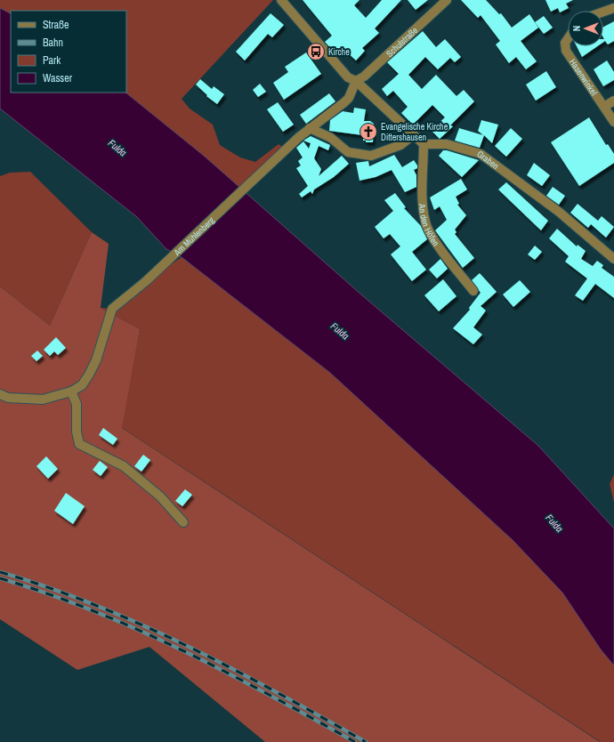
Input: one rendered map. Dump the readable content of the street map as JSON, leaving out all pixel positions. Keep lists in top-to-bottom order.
{
  "streets": {
    "street": [
      "Schulstraße",
      "Hasenwinkel",
      "Graben",
      "An den Höfen",
      "Am Mühlenberg"
    ]
  },
  "crossings": [
    ["Schulstraße", "Am Mühlenberg"],
    ["Graben", "An den Höfen"]
  ],
  "water": ["Fulda"],
  "places": {
    "bus stop": ["Kirche"],
    "church": ["Evangelische Kirche Dittershausen"]
  },
  "legend": [
    "Straße",
    "Bahn",
    "Park",
    "Wasser"
  ],
  "north": "left"
}
